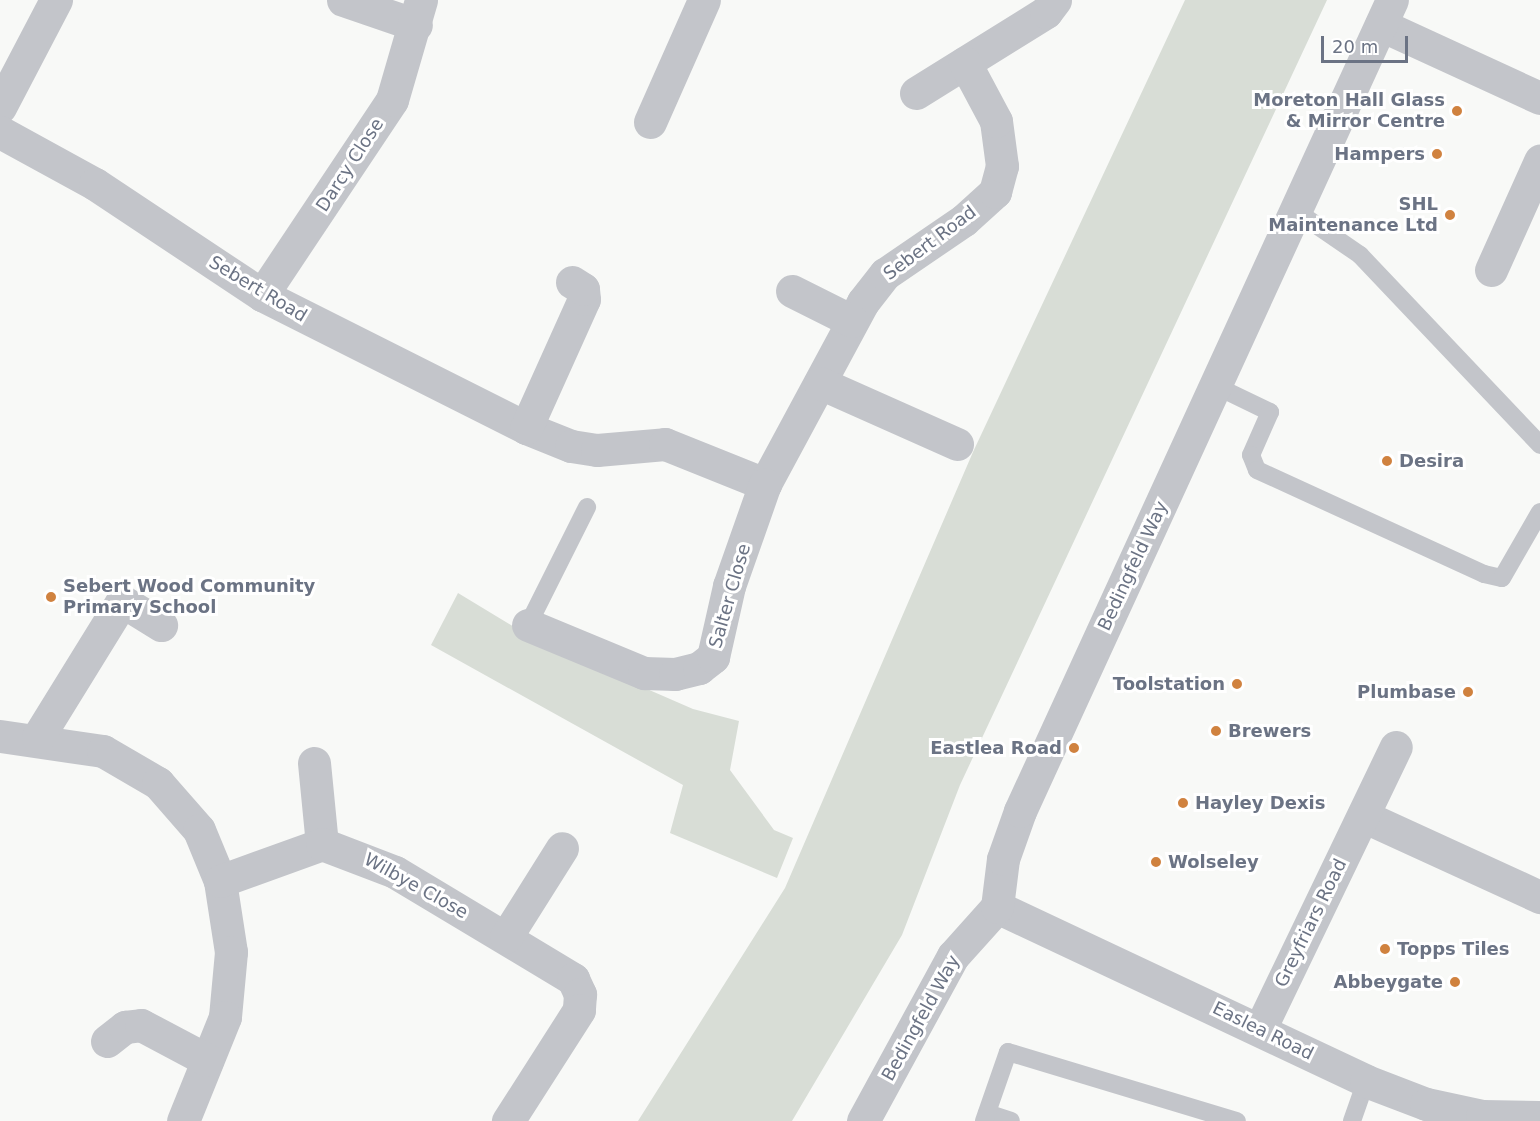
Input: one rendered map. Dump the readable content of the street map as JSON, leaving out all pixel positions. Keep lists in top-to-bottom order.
{
  "streets": {
    "street": [
      "Darcy Close",
      "Sebert Road",
      "Bedingfeld Way",
      "Salter Close",
      "Wilbye Close",
      "Greyfriars Road",
      "Easlea Road"
    ]
  },
  "crossings": [
    ["Darcy Close", "Sebert Road"],
    ["Sebert Road", "Salter Close"],
    ["Bedingfeld Way", "Easlea Road"],
    ["Greyfriars Road", "Easlea Road"]
  ],
  "places": [
    "Moreton Hall Glass & Mirror Centre",
    "Hampers",
    "SHL Maintenance Ltd",
    "Desira",
    "Sebert Wood Community Primary School",
    "Toolstation",
    "Plumbase",
    "Brewers",
    "Eastlea Road",
    "Hayley Dexis",
    "Wolseley",
    "Topps Tiles",
    "Abbeygate"
  ],
  "scale_bar": "20 m"
}
